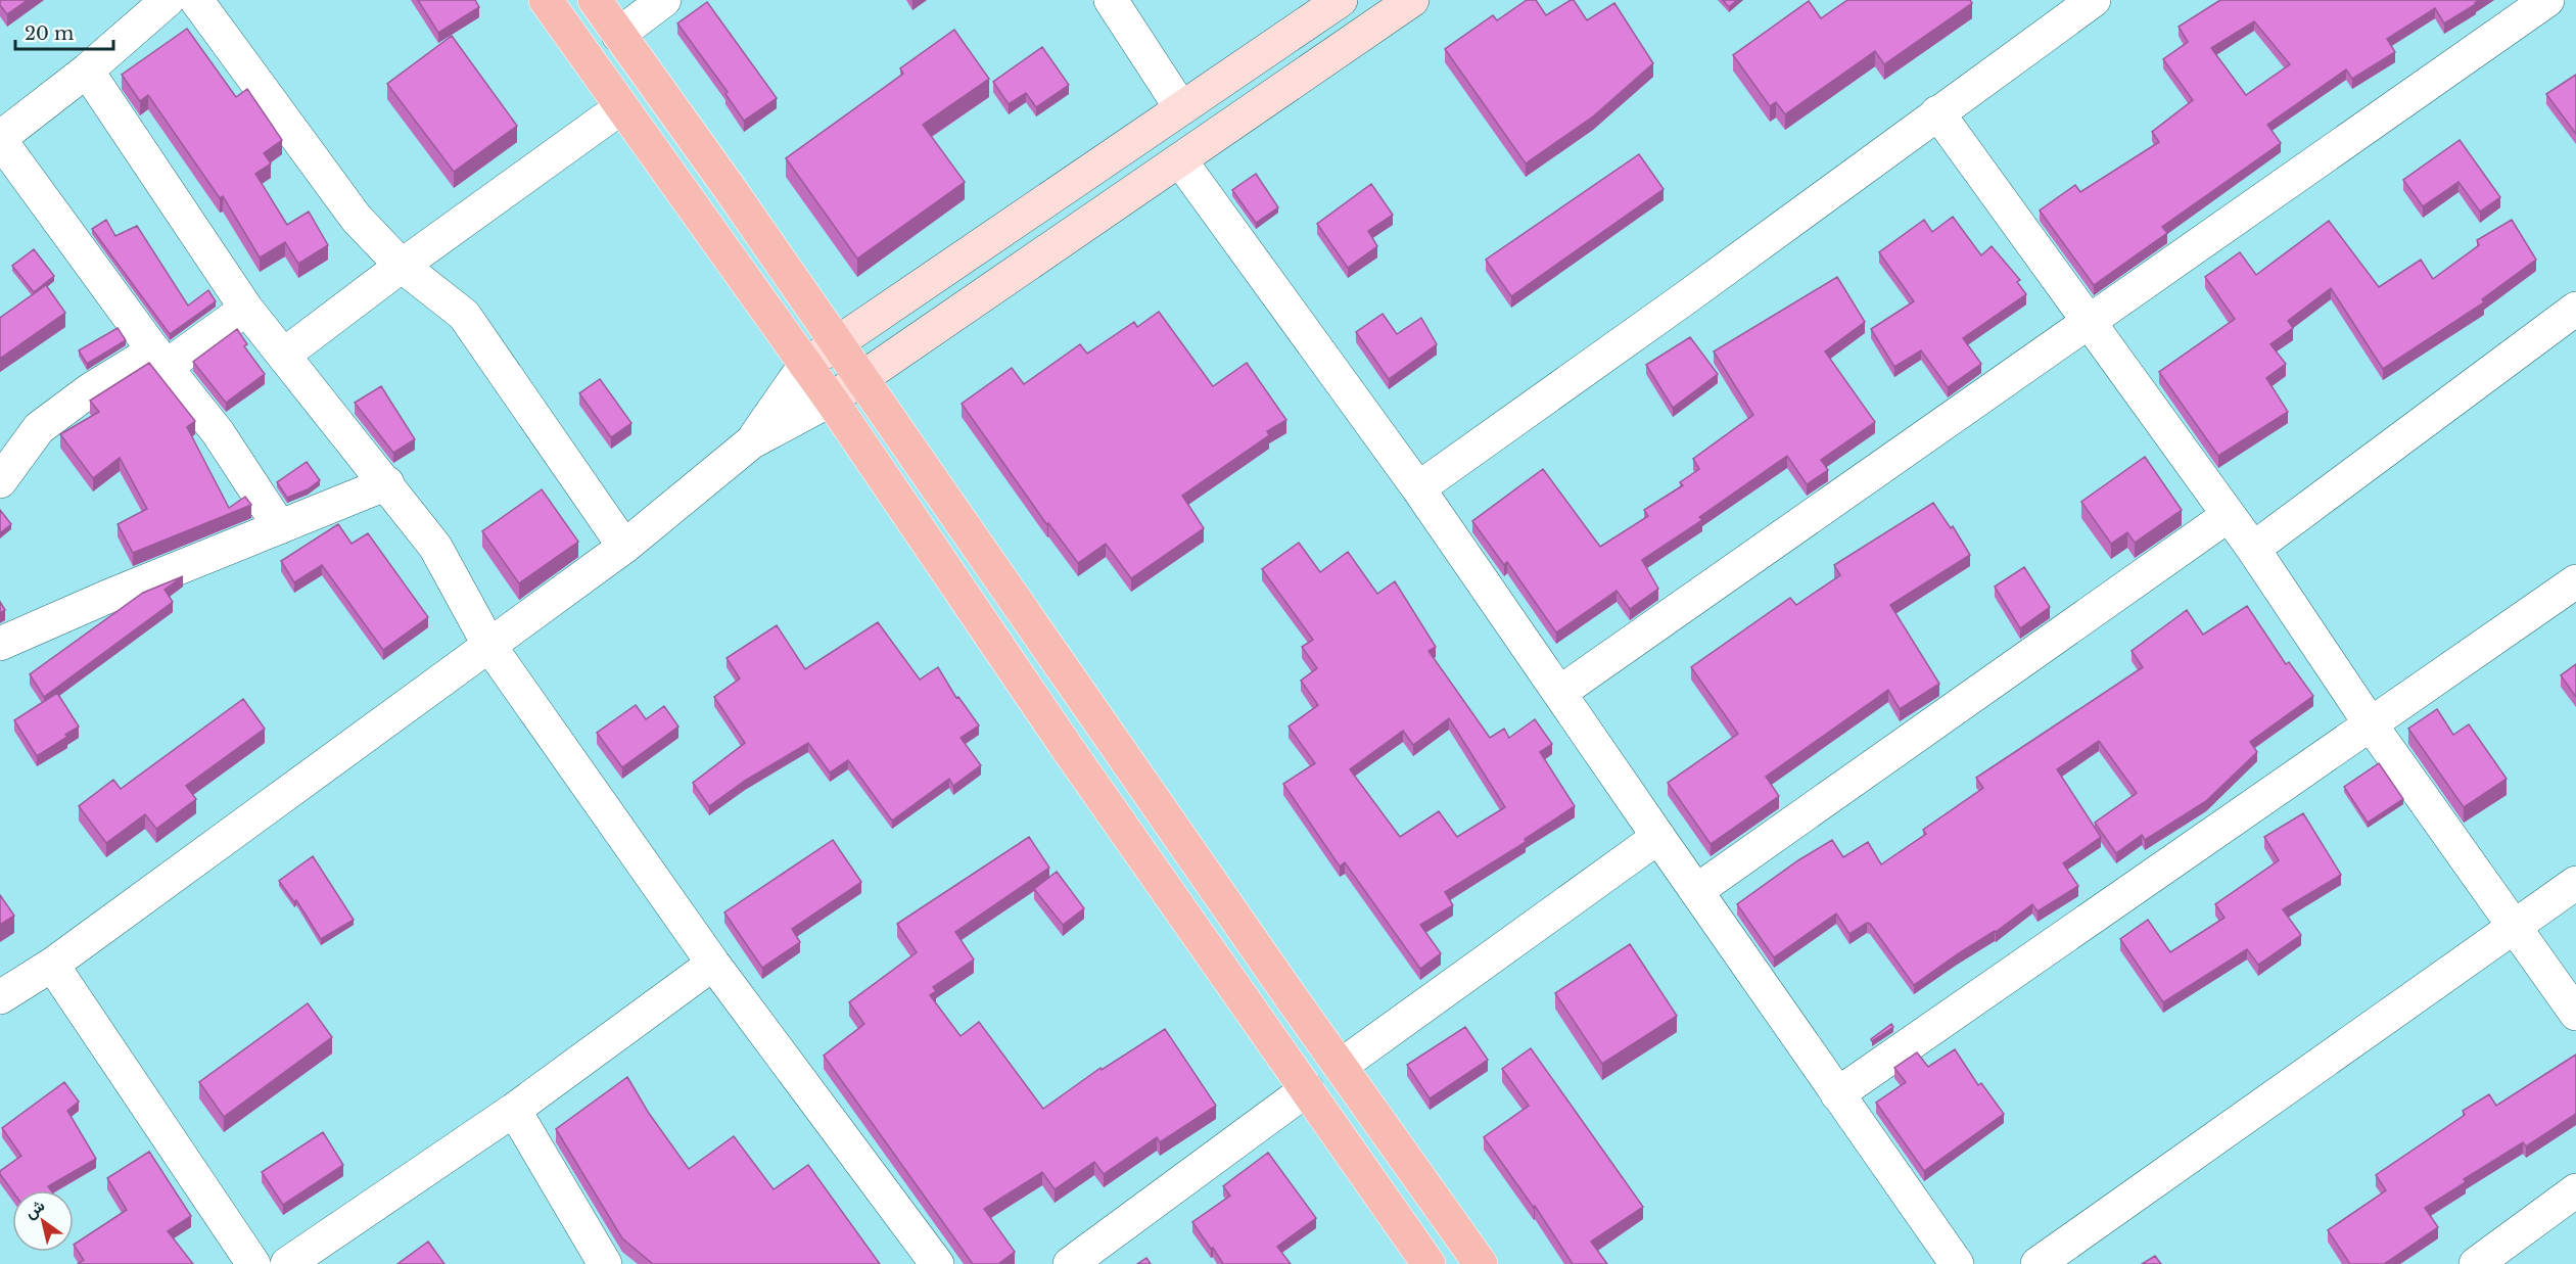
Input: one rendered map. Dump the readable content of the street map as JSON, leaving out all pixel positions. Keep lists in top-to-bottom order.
{
  "scale_bar": "20 m",
  "north": "top left"
}
